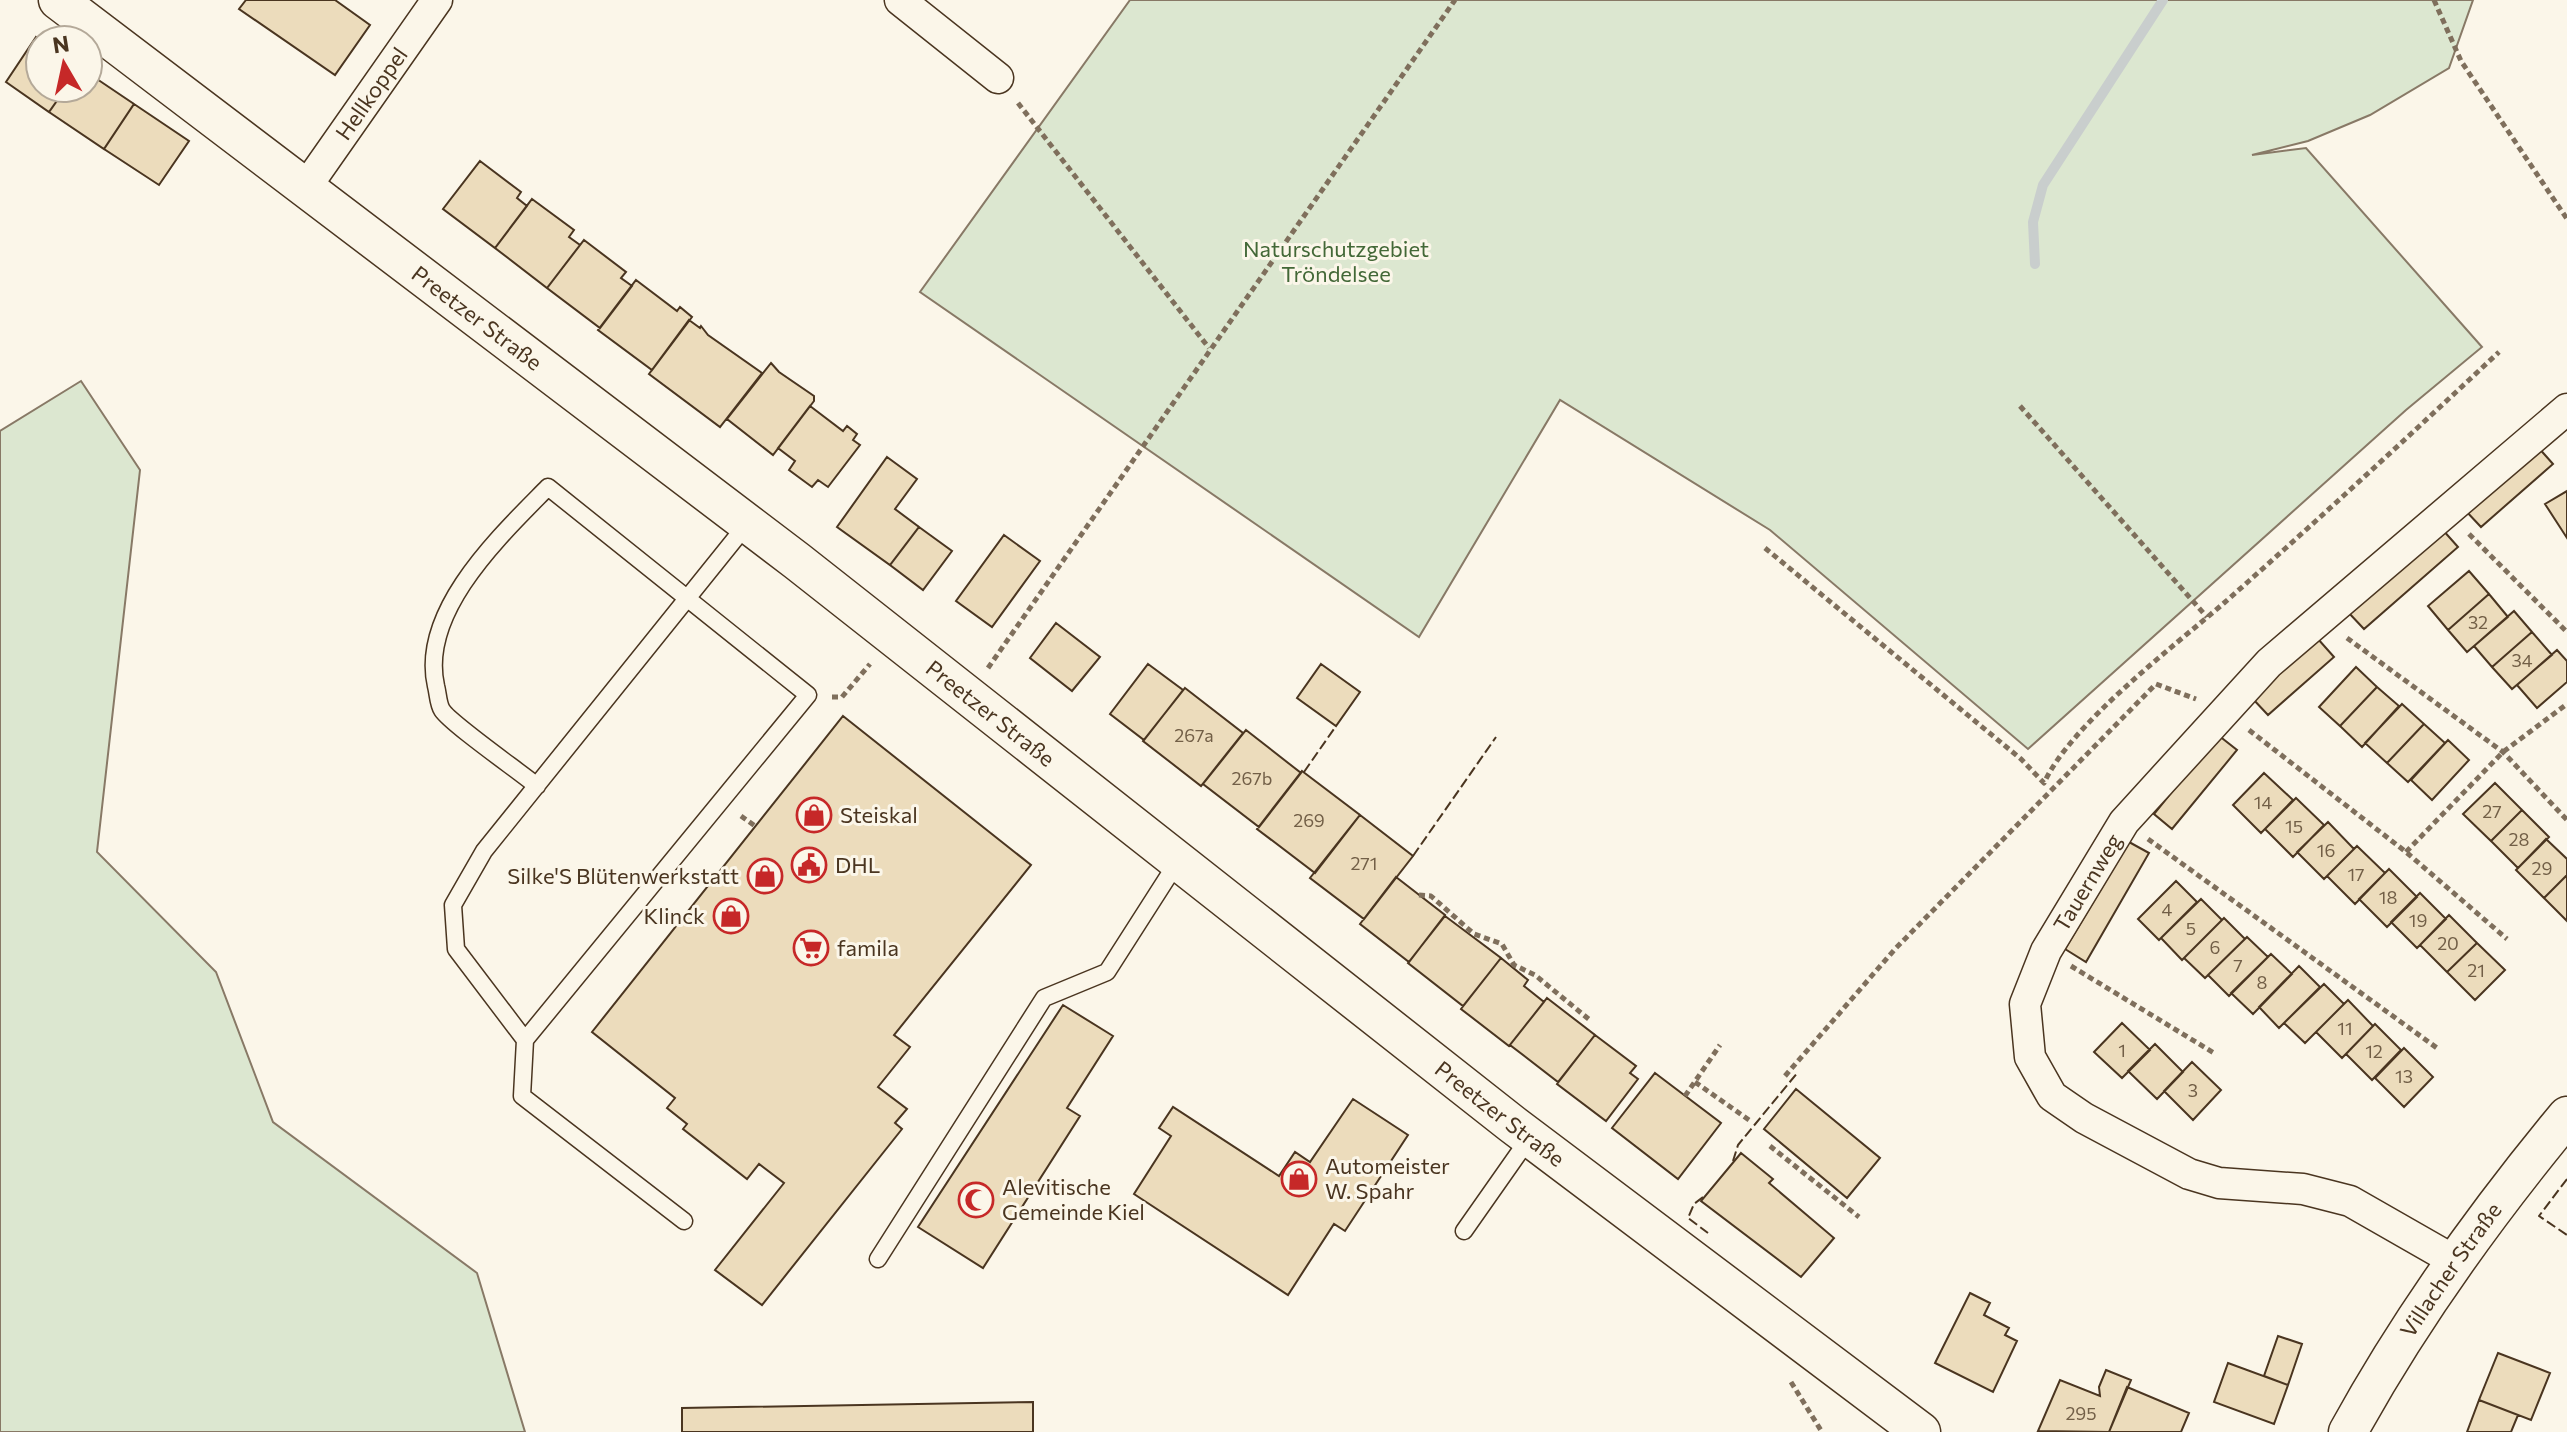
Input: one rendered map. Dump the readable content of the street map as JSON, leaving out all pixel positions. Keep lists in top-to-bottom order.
{
  "streets": {
    "street": [
      "Hellkoppel",
      "Preetzer Straße",
      "Tauernweg",
      "Villacher Straße"
    ]
  },
  "crossings": [
    ["Hellkoppel", "Preetzer Straße"],
    ["Tauernweg", "Villacher Straße"]
  ],
  "parks": ["Naturschutzgebiet Tröndelsee"],
  "places": {
    "shop": [
      "Steiskal",
      "Silke'S Blütenwerkstatt",
      "Klinck",
      "Automeister W. Spahr"
    ],
    "public building": ["DHL"],
    "supermarket": ["famila"],
    "mosque": ["Alevitische Gemeinde Kiel"]
  },
  "house_numbers": [
    "32",
    "34",
    "267a",
    "267b",
    "14",
    "27",
    "269",
    "15",
    "28",
    "16",
    "271",
    "29",
    "17",
    "18",
    "4",
    "19",
    "5",
    "20",
    "6",
    "7",
    "21",
    "8",
    "11",
    "1",
    "12",
    "13",
    "3",
    "295"
  ],
  "north": "top"
}
